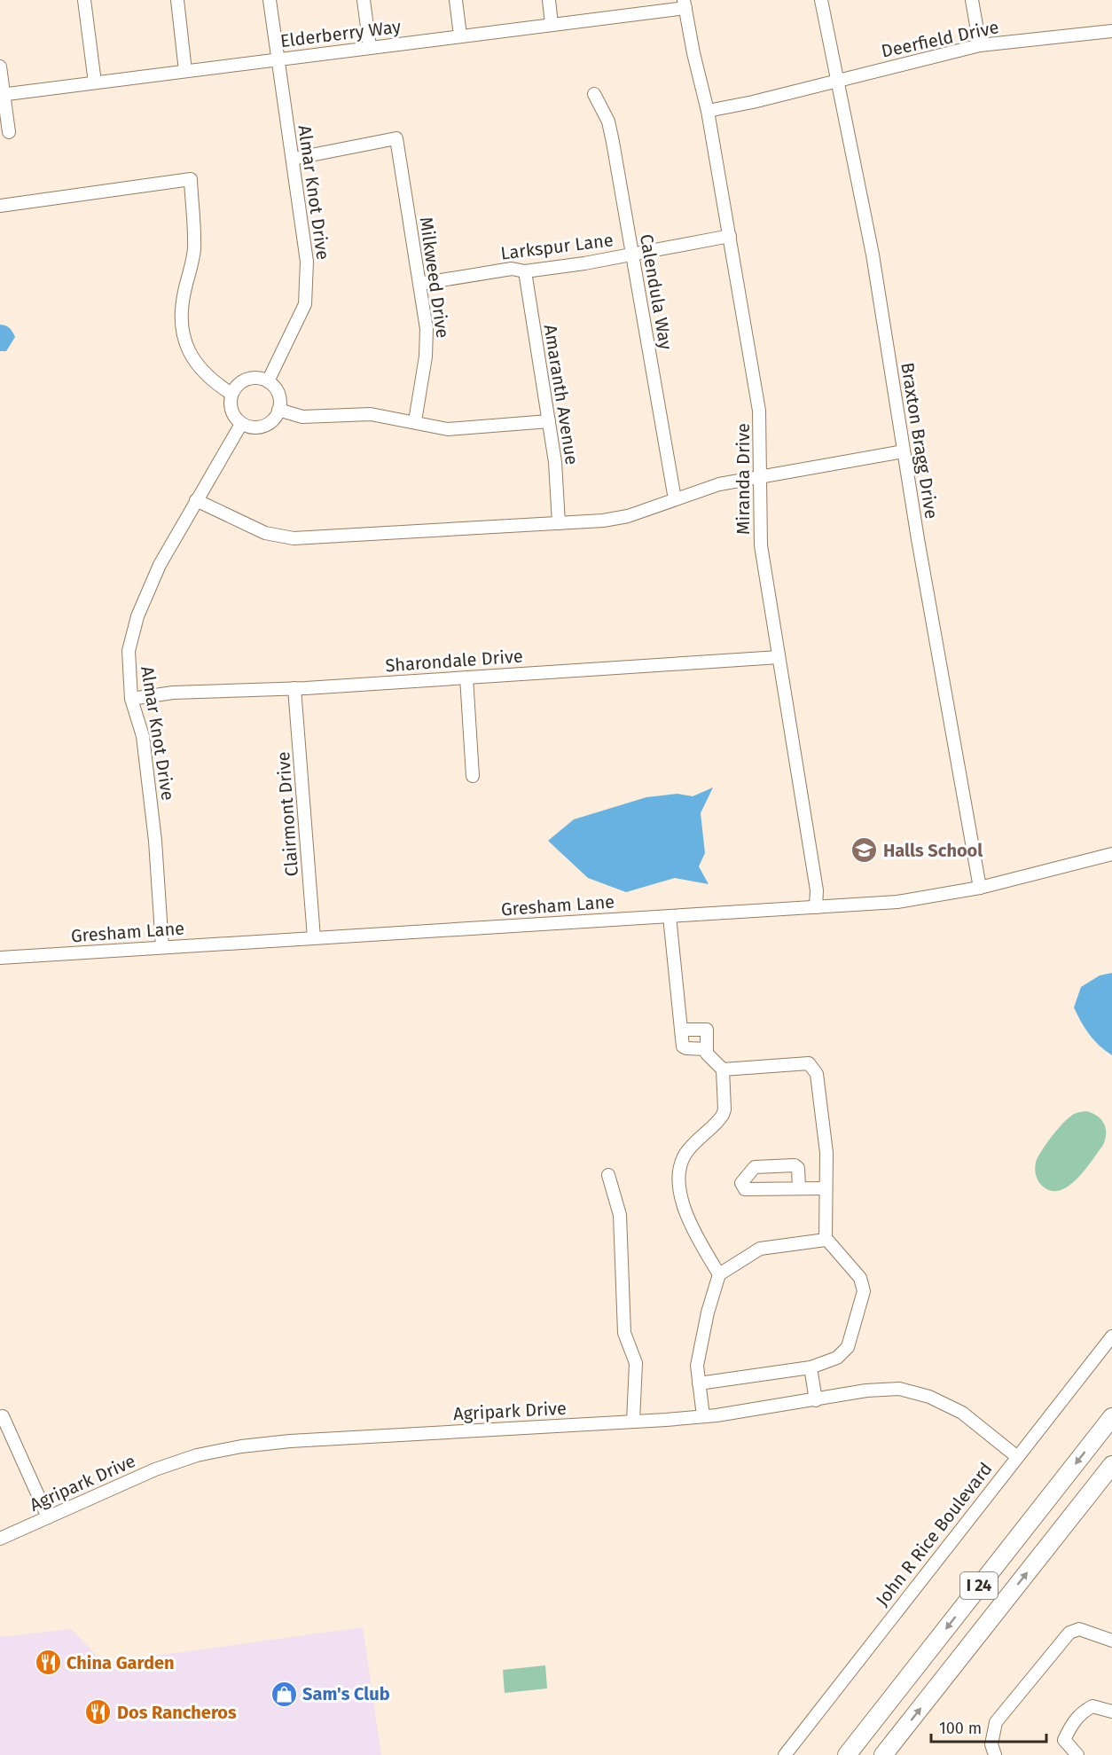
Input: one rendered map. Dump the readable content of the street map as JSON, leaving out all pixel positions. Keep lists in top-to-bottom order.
{
  "streets": {
    "highway": ["I 24"],
    "street": [
      "Elderberry Way",
      "Deerfield Drive",
      "Almar Knot Drive",
      "Larkspur Lane",
      "Milkweed Drive",
      "Calendula Way",
      "Amaranth Avenue",
      "Braxton Bragg Drive",
      "Miranda Drive",
      "Sharondale Drive",
      "Clairmont Drive",
      "Gresham Lane",
      "Agripark Drive",
      "John R Rice Boulevard"
    ]
  },
  "crossings": [
    ["Elderberry Way", "Almar Knot Drive"],
    ["Elderberry Way", "Miranda Drive"],
    ["Deerfield Drive", "Braxton Bragg Drive"],
    ["Deerfield Drive", "Miranda Drive"],
    ["Almar Knot Drive", "Milkweed Drive"],
    ["Almar Knot Drive", "Sharondale Drive"],
    ["Almar Knot Drive", "Gresham Lane"],
    ["Larkspur Lane", "Milkweed Drive"],
    ["Larkspur Lane", "Calendula Way"],
    ["Larkspur Lane", "Amaranth Avenue"],
    ["Larkspur Lane", "Miranda Drive"],
    ["Braxton Bragg Drive", "Gresham Lane"],
    ["Miranda Drive", "Sharondale Drive"],
    ["Miranda Drive", "Gresham Lane"],
    ["Sharondale Drive", "Clairmont Drive"],
    ["Clairmont Drive", "Gresham Lane"],
    ["Agripark Drive", "John R Rice Boulevard"]
  ],
  "places": {
    "school or university": ["Halls School"],
    "restaurant": ["China Garden", "Dos Rancheros"],
    "shop": ["Sam's Club"]
  },
  "scale_bar": "100 m"
}
